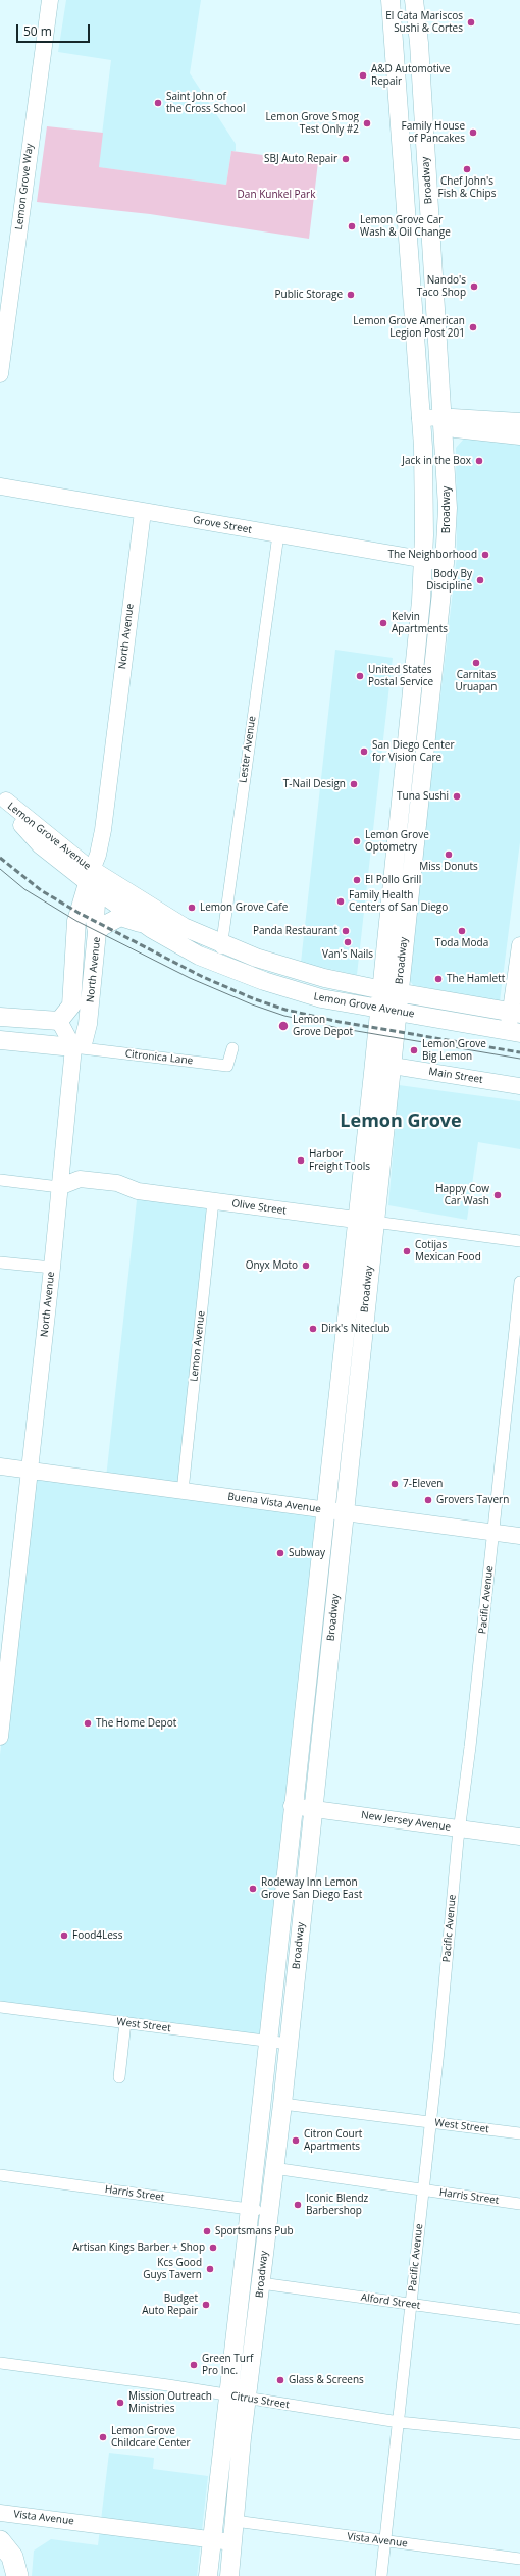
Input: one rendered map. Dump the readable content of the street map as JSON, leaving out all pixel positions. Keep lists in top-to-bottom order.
{
  "streets": {
    "main road": [
      "Broadway",
      "Lemon Grove Way",
      "Grove Street",
      "North Avenue",
      "Lemon Grove Avenue",
      "Main Street",
      "Olive Street",
      "Buena Vista Avenue",
      "New Jersey Avenue",
      "Vista Avenue"
    ],
    "street": [
      "Lester Avenue",
      "Citronica Lane",
      "Lemon Avenue",
      "Pacific Avenue",
      "West Street",
      "Harris Street",
      "Alford Street",
      "Citrus Street"
    ]
  },
  "crossings": [
    ["Broadway", "Grove Street"],
    ["Broadway", "Lemon Grove Avenue"],
    ["Broadway", "Main Street"],
    ["Broadway", "Olive Street"],
    ["Broadway", "Buena Vista Avenue"],
    ["Broadway", "New Jersey Avenue"],
    ["Broadway", "West Street"],
    ["Broadway", "Harris Street"],
    ["Broadway", "Alford Street"],
    ["Broadway", "Citrus Street"],
    ["Broadway", "Vista Avenue"],
    ["Grove Street", "North Avenue"],
    ["Grove Street", "Lester Avenue"],
    ["North Avenue", "Lemon Grove Avenue"],
    ["North Avenue", "Citronica Lane"],
    ["North Avenue", "Olive Street"],
    ["North Avenue", "Buena Vista Avenue"],
    ["Lester Avenue", "Lemon Grove Avenue"],
    ["Olive Street", "Lemon Avenue"],
    ["Lemon Avenue", "Buena Vista Avenue"],
    ["Buena Vista Avenue", "Pacific Avenue"],
    ["Pacific Avenue", "New Jersey Avenue"],
    ["Pacific Avenue", "West Street"],
    ["Pacific Avenue", "Harris Street"],
    ["Pacific Avenue", "Alford Street"],
    ["Pacific Avenue", "Citrus Street"],
    ["Pacific Avenue", "Vista Avenue"]
  ],
  "districts": ["Lemon Grove"],
  "parks": ["Dan Kunkel Park"],
  "places": [
    "El Cata Mariscos Sushi & Cortes",
    "A&D Automotive Repair",
    "Saint John of the Cross School",
    "Lemon Grove Smog Test Only #2",
    "Family House of Pancakes",
    "SBJ Auto Repair",
    "Chef John's Fish & Chips",
    "Lemon Grove Car Wash & Oil Change",
    "Nando's Taco Shop",
    "Public Storage",
    "Lemon Grove American Legion Post 201",
    "Jack in the Box",
    "The Neighborhood",
    "Body By Discipline",
    "Kelvin Apartments",
    "Carnitas Uruapan",
    "United States Postal Service",
    "San Diego Center for Vision Care",
    "T-Nail Design",
    "Tuna Sushi",
    "Lemon Grove Optometry",
    "Miss Donuts",
    "El Pollo Grill",
    "Family Health Centers of San Diego",
    "Lemon Grove Cafe",
    "Panda Restaurant",
    "Toda Moda",
    "Van's Nails",
    "The Hamlett",
    "Lemon Grove Depot",
    "Lemon Grove Big Lemon",
    "Harbor Freight Tools",
    "Happy Cow Car Wash",
    "Cotijas Mexican Food",
    "Onyx Moto",
    "Dirk's Niteclub",
    "7-Eleven",
    "Grovers Tavern",
    "Subway",
    "The Home Depot",
    "Rodeway Inn Lemon Grove San Diego East",
    "Food4Less",
    "Citron Court Apartments",
    "Iconic Blendz Barbershop",
    "Sportsmans Pub",
    "Artisan Kings Barber + Shop",
    "Kcs Good Guys Tavern",
    "Budget Auto Repair",
    "Green Turf Pro Inc.",
    "Glass & Screens",
    "Mission Outreach Ministries",
    "Lemon Grove Childcare Center"
  ],
  "scale_bar": "50 m"
}
